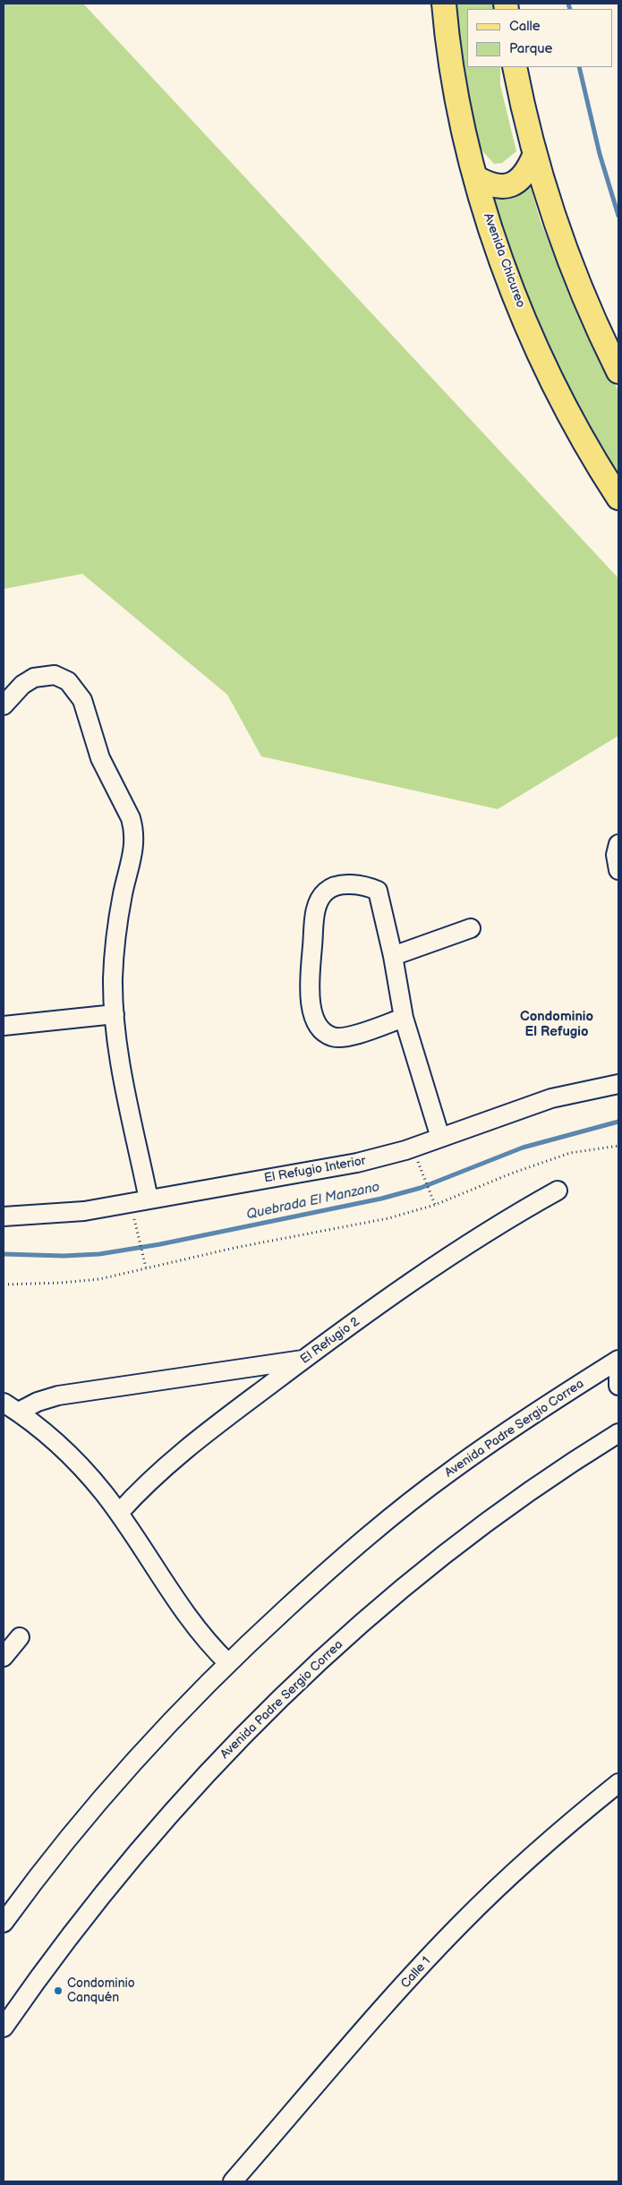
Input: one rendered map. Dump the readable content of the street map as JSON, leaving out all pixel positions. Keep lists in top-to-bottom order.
{
  "streets": {
    "main road": ["Avenida Chicureo"],
    "street": [
      "El Refugio Interior",
      "El Refugio 2",
      "Avenida Padre Sergio Correa",
      "Calle 1"
    ]
  },
  "districts": ["Condominio El Refugio"],
  "water": ["Quebrada El Manzano"],
  "places": ["Condominio Canquén"],
  "legend": ["Calle", "Parque"]
}
